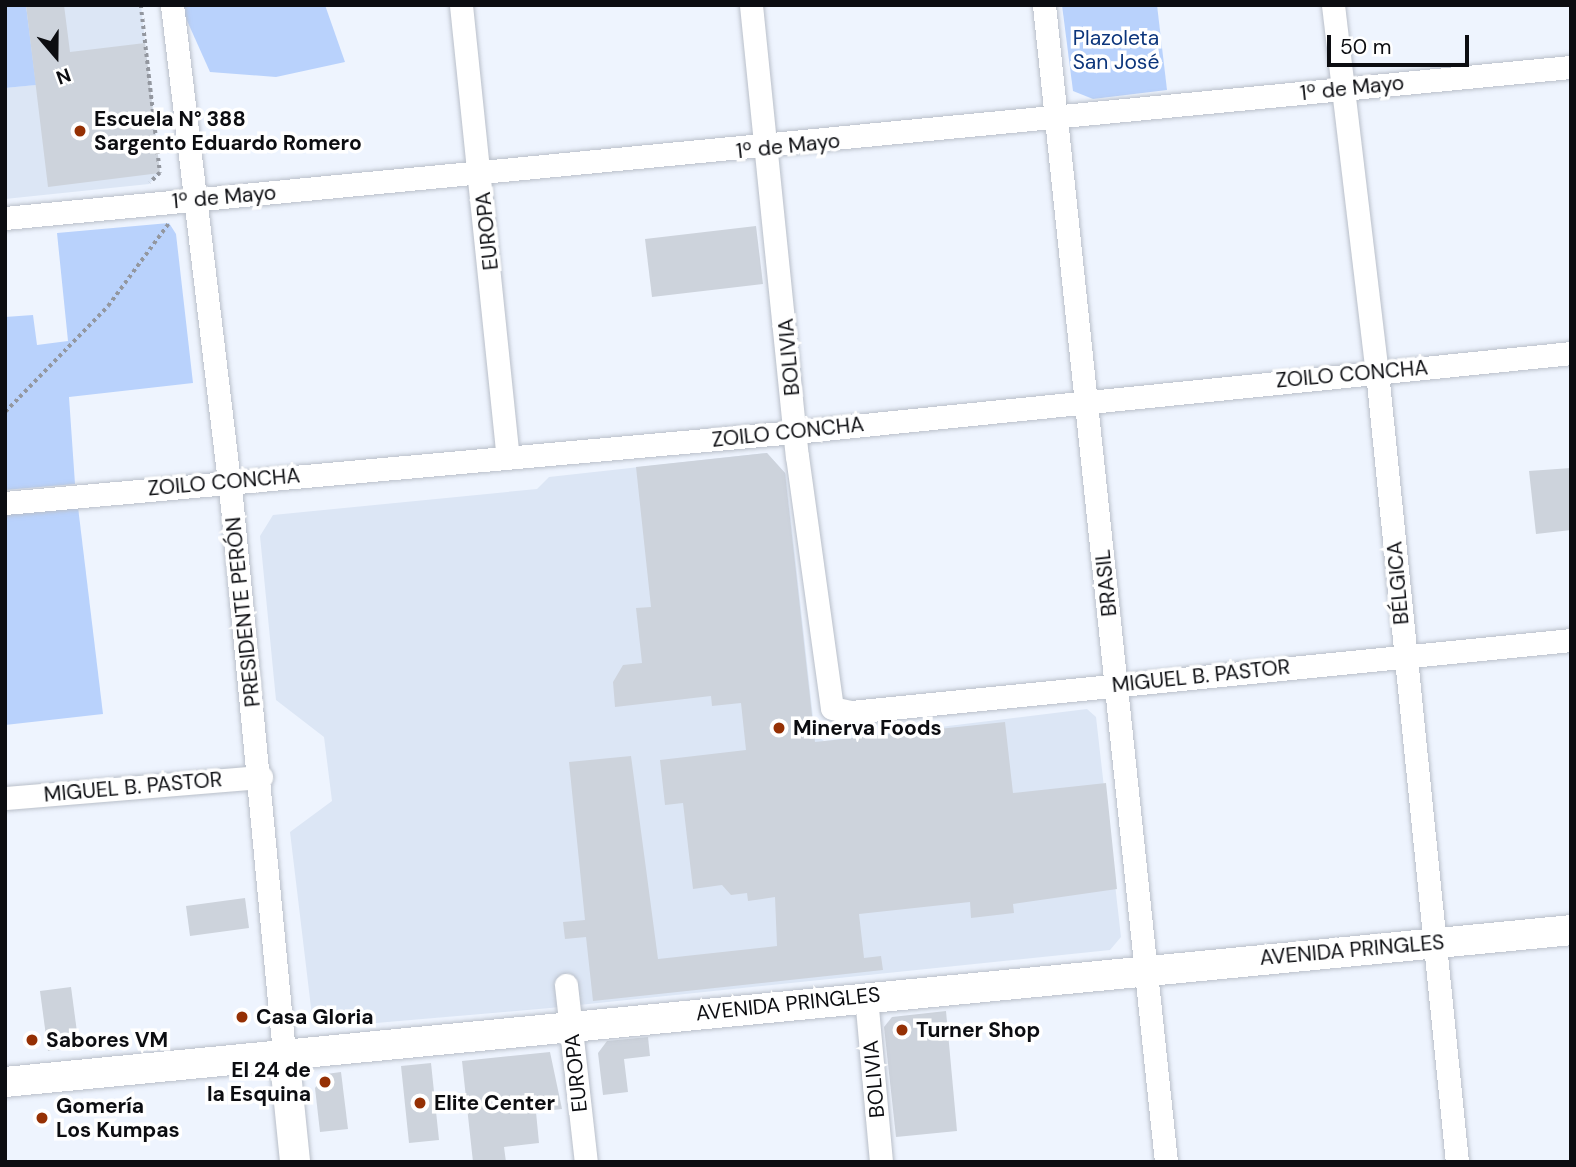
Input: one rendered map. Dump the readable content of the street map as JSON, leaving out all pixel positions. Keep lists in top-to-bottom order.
{
  "streets": {
    "main road": ["AVENIDA PRINGLES"],
    "street": [
      "1º de Mayo",
      "EUROPA",
      "BOLIVIA",
      "ZOILO CONCHA",
      "BRASIL",
      "BÉLGICA",
      "PRESIDENTE PERÓN",
      "MIGUEL B. PASTOR"
    ]
  },
  "crossings": [
    ["1º de Mayo", "EUROPA"],
    ["1º de Mayo", "BOLIVIA"],
    ["1º de Mayo", "BRASIL"],
    ["1º de Mayo", "BÉLGICA"],
    ["1º de Mayo", "PRESIDENTE PERÓN"],
    ["EUROPA", "ZOILO CONCHA"],
    ["EUROPA", "AVENIDA PRINGLES"],
    ["BOLIVIA", "ZOILO CONCHA"],
    ["BOLIVIA", "MIGUEL B. PASTOR"],
    ["BOLIVIA", "AVENIDA PRINGLES"],
    ["ZOILO CONCHA", "BRASIL"],
    ["ZOILO CONCHA", "BÉLGICA"],
    ["ZOILO CONCHA", "PRESIDENTE PERÓN"],
    ["BRASIL", "MIGUEL B. PASTOR"],
    ["BRASIL", "AVENIDA PRINGLES"],
    ["BÉLGICA", "MIGUEL B. PASTOR"],
    ["BÉLGICA", "AVENIDA PRINGLES"],
    ["PRESIDENTE PERÓN", "MIGUEL B. PASTOR"],
    ["PRESIDENTE PERÓN", "AVENIDA PRINGLES"]
  ],
  "parks": ["Plazoleta San José"],
  "places": [
    "Escuela N° 388 Sargento Eduardo Romero",
    "Minerva Foods",
    "Casa Gloria",
    "Turner Shop",
    "Sabores VM",
    "El 24 de la Esquina",
    "Elite Center",
    "Gomería Los Kumpas"
  ],
  "scale_bar": "50 m",
  "north": "bottom"
}
